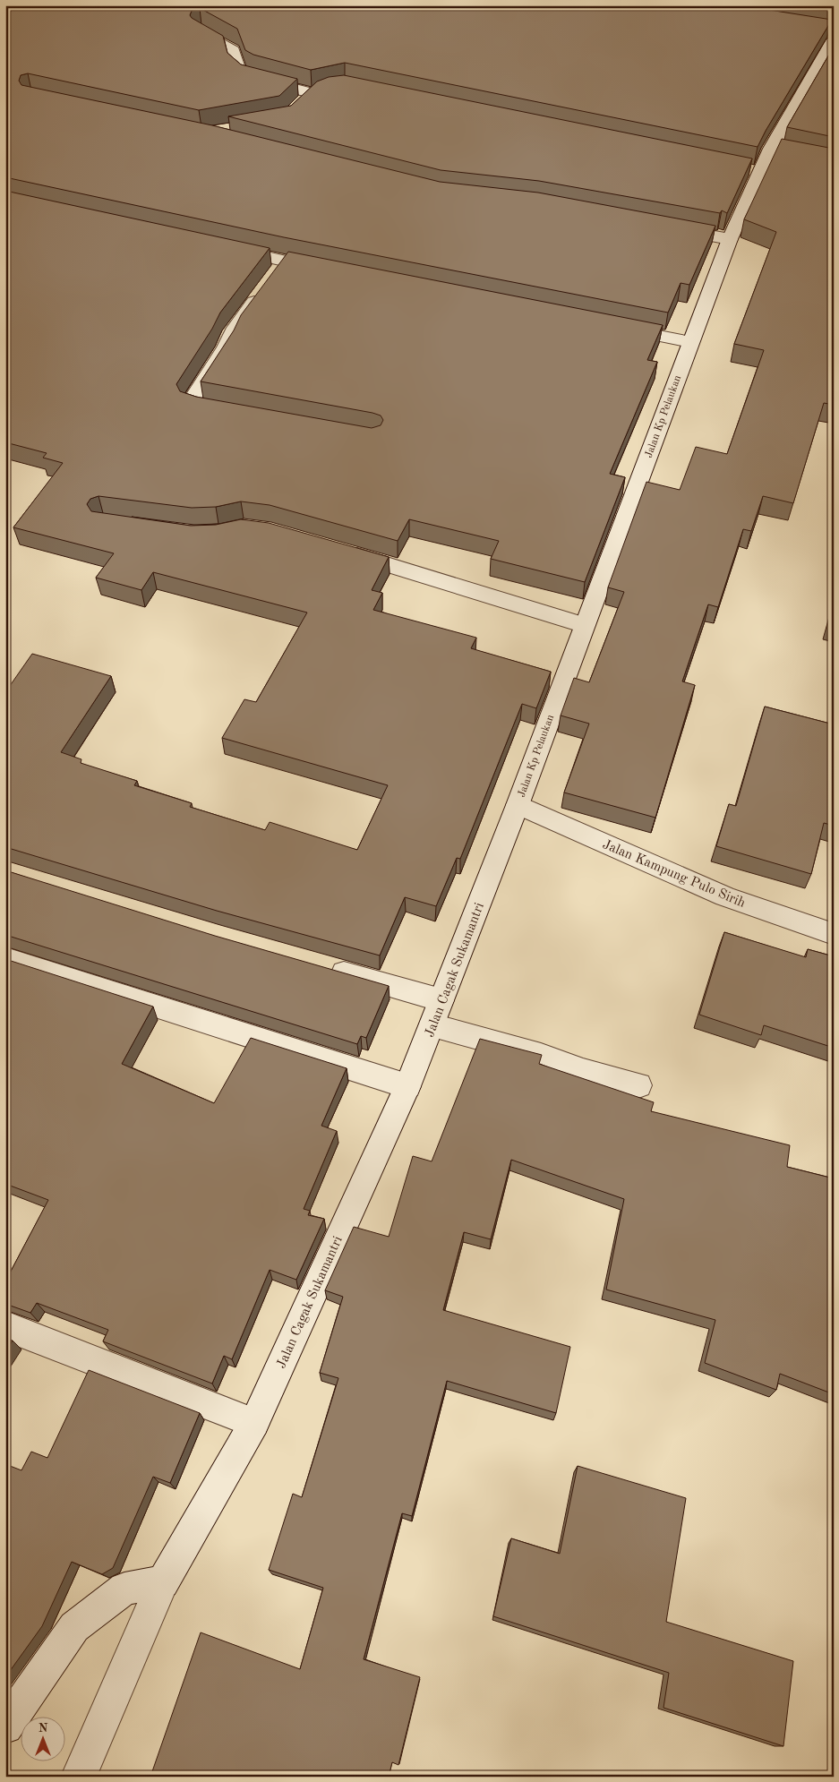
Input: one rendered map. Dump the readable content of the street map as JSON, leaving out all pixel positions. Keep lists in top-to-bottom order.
{
  "streets": {
    "street": ["Jalan Kp Pelaukan", "Jalan Kampung Pulo Sirih", "Jalan Cagak Sukamantri"]
  },
  "crossings": [
    ["Jalan Kp Pelaukan", "Jalan Kampung Pulo Sirih"],
    ["Jalan Kp Pelaukan", "Jalan Cagak Sukamantri"],
    ["Jalan Kampung Pulo Sirih", "Jalan Cagak Sukamantri"]
  ],
  "north": "top"
}
